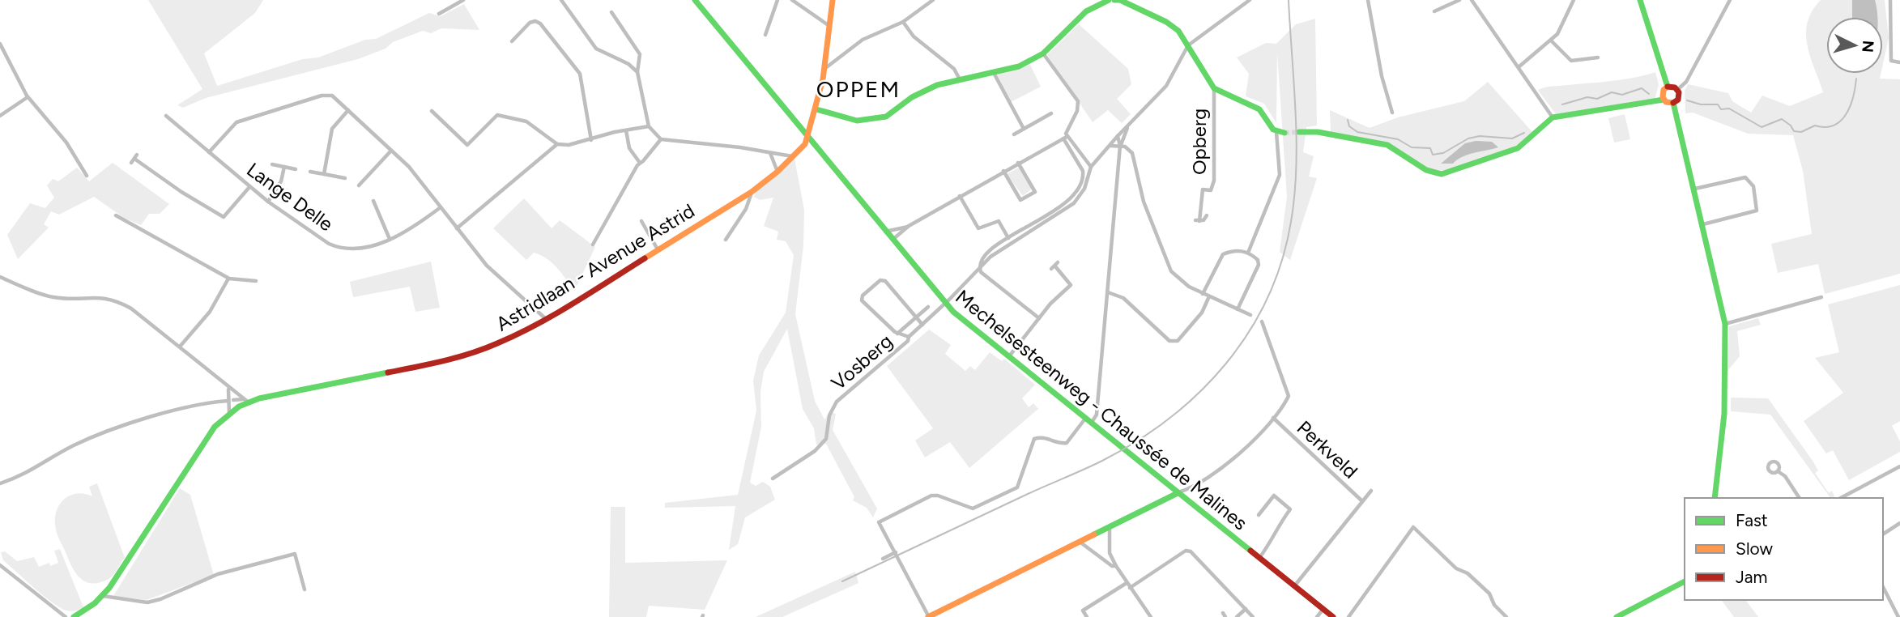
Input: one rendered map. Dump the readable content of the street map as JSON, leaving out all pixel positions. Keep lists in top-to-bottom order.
{
  "streets": {
    "street": [
      "Opberg",
      "Lange Delle",
      "Astridlaan - Avenue Astrid",
      "Vosberg",
      "Mechelsesteenweg - Chaussée de Malines",
      "Perkveld"
    ]
  },
  "crossings": [
    ["Astridlaan - Avenue Astrid", "Mechelsesteenweg - Chaussée de Malines"],
    ["Vosberg", "Mechelsesteenweg - Chaussée de Malines"]
  ],
  "districts": ["OPPEM"],
  "legend": ["Fast", "Slow", "Jam"],
  "north": "right"
}
